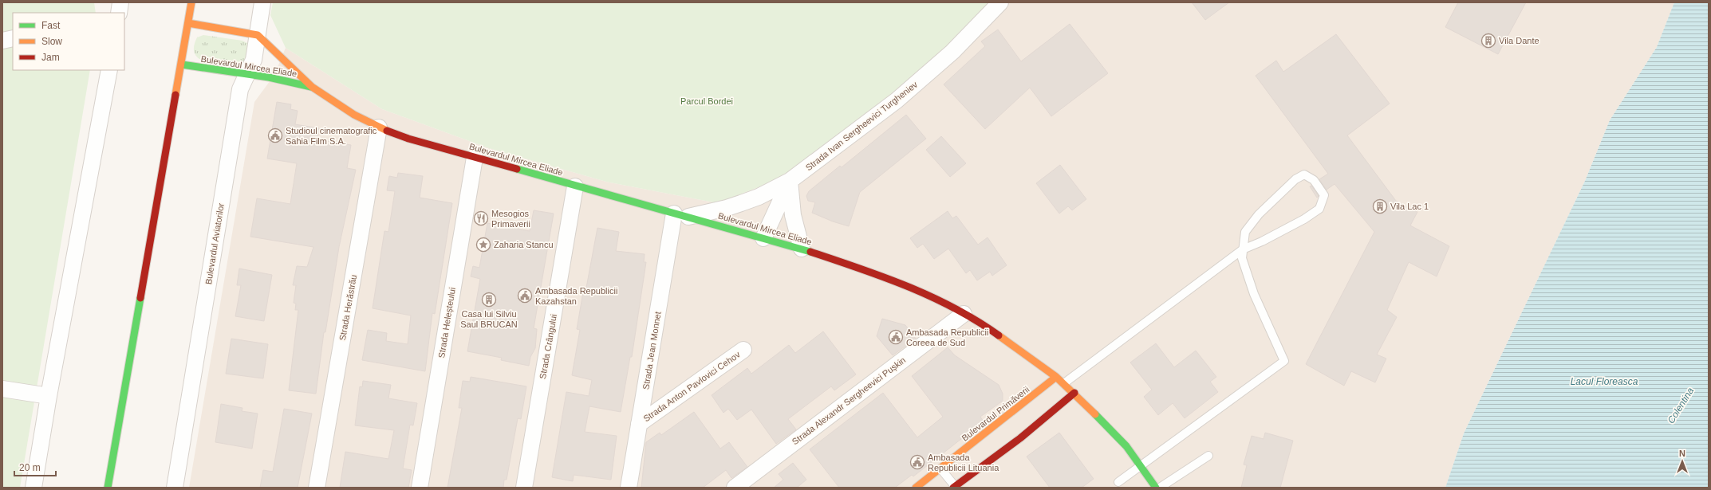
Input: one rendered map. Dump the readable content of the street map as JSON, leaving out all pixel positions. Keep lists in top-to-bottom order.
{
  "streets": {
    "street": [
      "Bulevardul Mircea Eliade",
      "Strada Ivan Sergheevici Turgheniev",
      "Bulevardul Aviatorilor",
      "Strada Herăstrău",
      "Strada Heleșteului",
      "Strada Crângului",
      "Strada Jean Monnet",
      "Strada Anton Pavlovici Cehov",
      "Strada Alexandr Sergheevici Pușkin",
      "Bulevardul Primăverii"
    ]
  },
  "crossings": [
    ["Bulevardul Mircea Eliade", "Strada Ivan Sergheevici Turgheniev"],
    ["Bulevardul Mircea Eliade", "Bulevardul Aviatorilor"],
    ["Bulevardul Mircea Eliade", "Strada Herăstrău"],
    ["Bulevardul Mircea Eliade", "Strada Heleșteului"],
    ["Bulevardul Mircea Eliade", "Strada Crângului"],
    ["Bulevardul Mircea Eliade", "Strada Jean Monnet"],
    ["Bulevardul Mircea Eliade", "Strada Alexandr Sergheevici Pușkin"],
    ["Bulevardul Mircea Eliade", "Bulevardul Primăverii"],
    ["Strada Ivan Sergheevici Turgheniev", "Strada Jean Monnet"],
    ["Strada Jean Monnet", "Strada Anton Pavlovici Cehov"]
  ],
  "water": ["Lacul Floreasca", "Colentina"],
  "parks": ["Parcul Bordei"],
  "places": {
    "building": ["Vila Dante", "Vila Lac 1", "Casa lui Silviu Saul BRUCAN"],
    "public building": [
      "Studioul cinematografic Sahia Film S.A.",
      "Ambasada Republicii Kazahstan",
      "Ambasada Republicii Coreea de Sud",
      "Ambasada Republicii Lituania"
    ],
    "restaurant": ["Mesogios Primaverii"],
    "place": ["Zaharia Stancu"]
  },
  "legend": ["Fast", "Slow", "Jam"],
  "scale_bar": "20 m",
  "north": "top"
}
